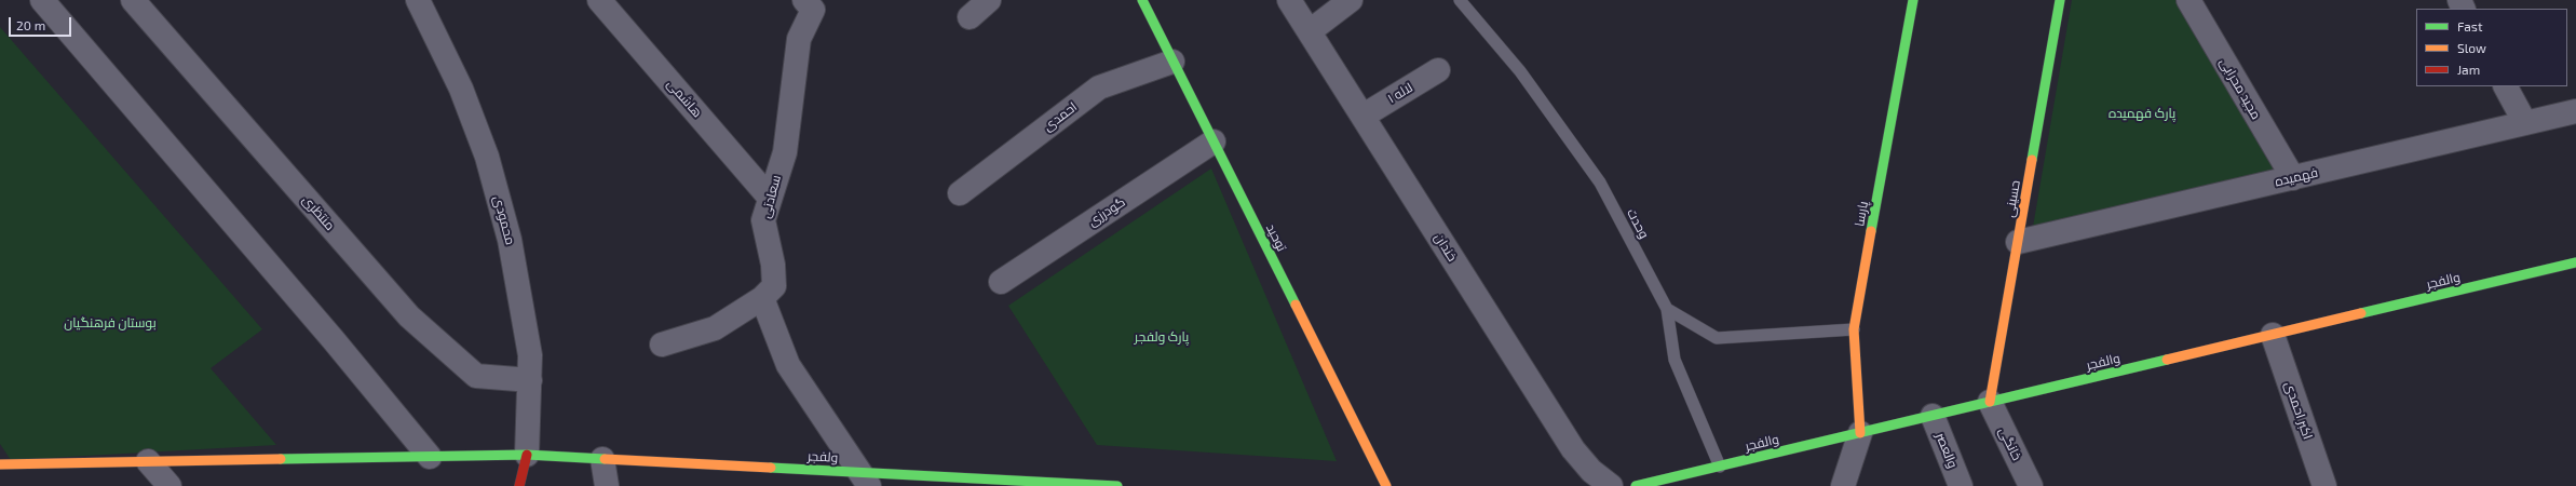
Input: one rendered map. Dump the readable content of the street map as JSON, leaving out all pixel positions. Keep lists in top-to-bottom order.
{
  "streets": {
    "street": [
      "مجید محرابی",
      "لاله ۱",
      "هاشمی",
      "احمدی",
      "فهمیده",
      "سعادتی",
      "حسینی",
      "گودرزی",
      "منتظری",
      "پارسا",
      "محمودی",
      "توحید",
      "خندان",
      "والفجر",
      "اکبر احمدی",
      "خانگی",
      "والعصر",
      "ولفجر"
    ],
    "lane": ["وحدت"]
  },
  "crossings": [
    ["مجید محرابی", "فهمیده"],
    ["لاله ۱", "خندان"],
    ["هاشمی", "سعادتی"],
    ["احمدی", "توحید"],
    ["فهمیده", "حسینی"],
    ["حسینی", "والفجر"],
    ["حسینی", "خانگی"],
    ["گودرزی", "توحید"],
    ["منتظری", "محمودی"],
    ["پارسا", "والفجر"],
    ["محمودی", "ولفجر"],
    ["والفجر", "اکبر احمدی"],
    ["والفجر", "خانگی"],
    ["والفجر", "والعصر"]
  ],
  "parks": ["پارک فهمیده", "بوستان فرهنگیان", "پارک ولفجر"],
  "legend": ["Fast", "Slow", "Jam"],
  "scale_bar": "20 m"
}
